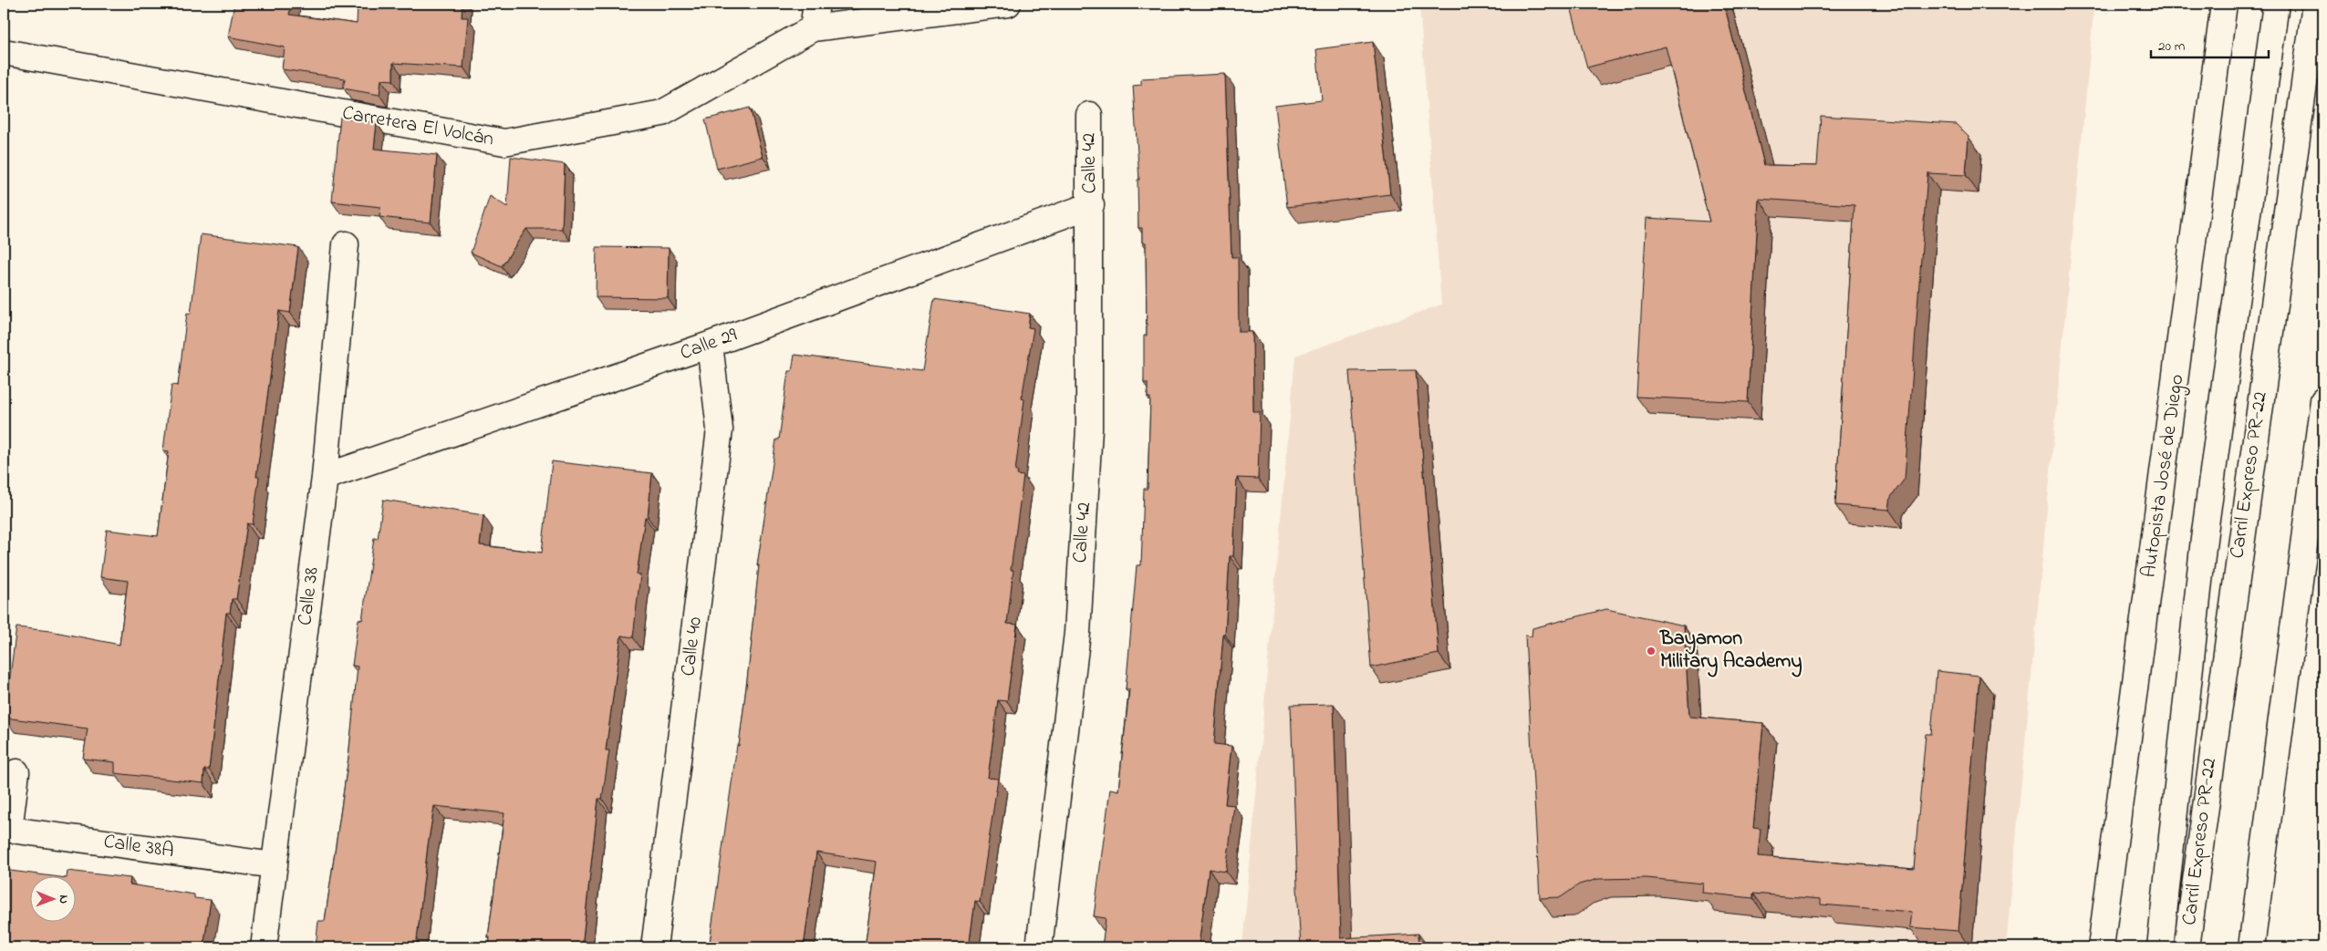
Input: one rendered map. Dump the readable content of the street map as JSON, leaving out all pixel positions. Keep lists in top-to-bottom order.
{
  "streets": {
    "main road": [
      "Carretera El Volcán",
      "Calle 42",
      "Calle 29",
      "Carril Expreso PR-22",
      "Autopista José de Diego",
      "Calle 38",
      "Calle 40",
      "Calle 38A"
    ]
  },
  "crossings": [
    ["Calle 42", "Calle 29"],
    ["Calle 29", "Calle 38"],
    ["Calle 29", "Calle 40"],
    ["Calle 38", "Calle 38A"]
  ],
  "places": ["Bayamon Military Academy"],
  "scale_bar": "20 m",
  "north": "right"
}
